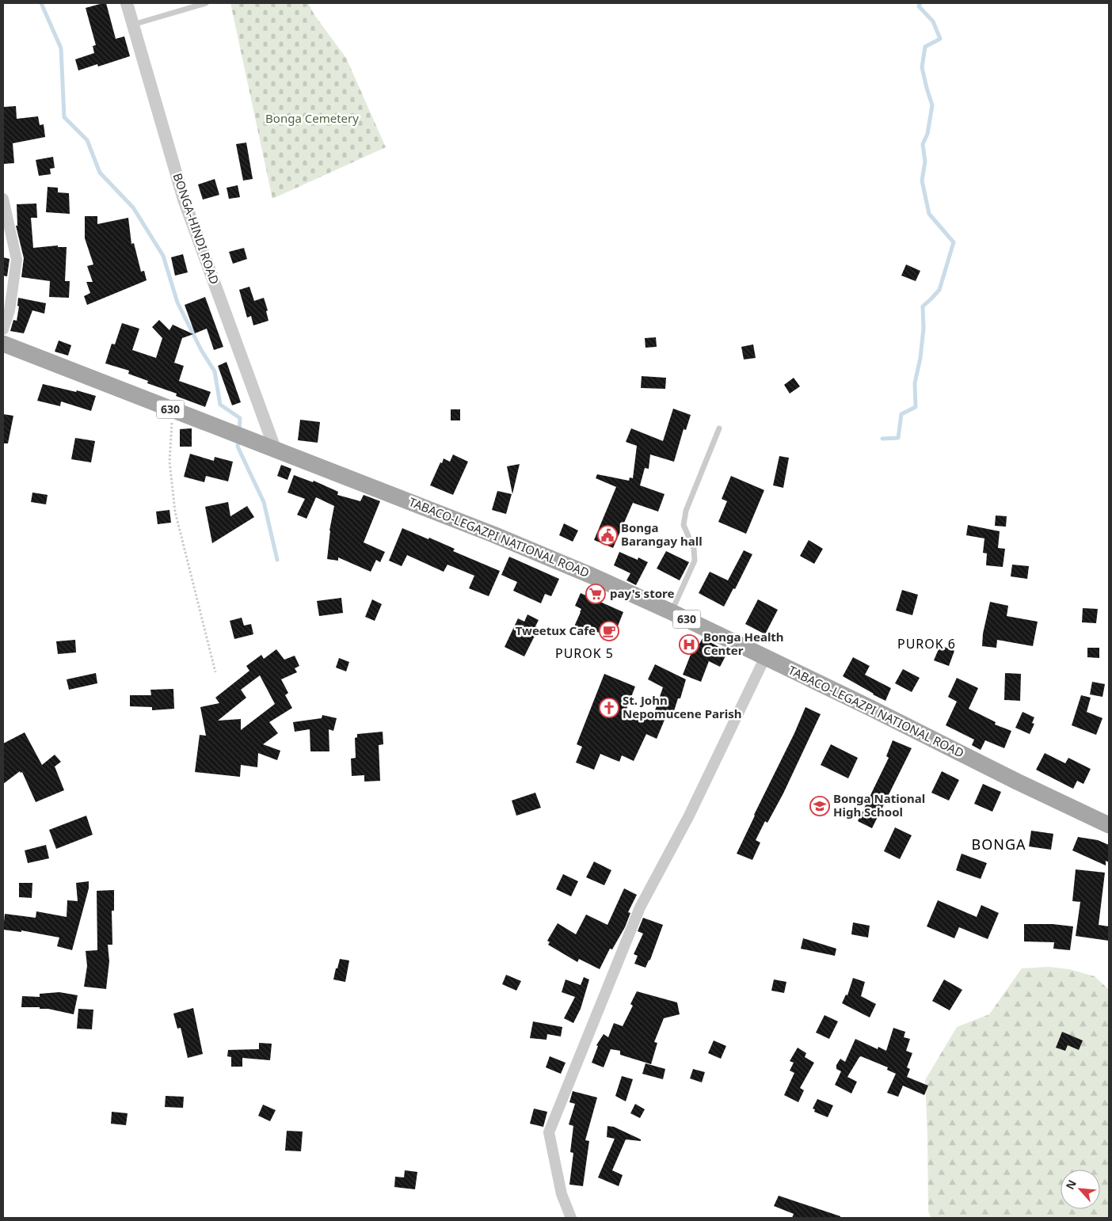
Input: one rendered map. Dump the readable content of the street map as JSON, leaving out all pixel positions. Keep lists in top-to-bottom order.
{
  "streets": {
    "main road": ["630", "TABACO-LEGAZPI NATIONAL ROAD"],
    "street": ["BONGA-HINDI ROAD"]
  },
  "crossings": [
    ["BONGA-HINDI ROAD", "TABACO-LEGAZPI NATIONAL ROAD"]
  ],
  "districts": ["PUROK 6", "PUROK 5", "BONGA"],
  "parks": ["Bonga Cemetery"],
  "places": {
    "public building": ["Bonga Barangay hall"],
    "supermarket": ["pay's store"],
    "cafe": ["Tweetux Cafe"],
    "hospital": ["Bonga Health Center"],
    "church": ["St. John Nepomucene Parish"],
    "school or university": ["Bonga National High School"]
  },
  "north": "top left"
}
